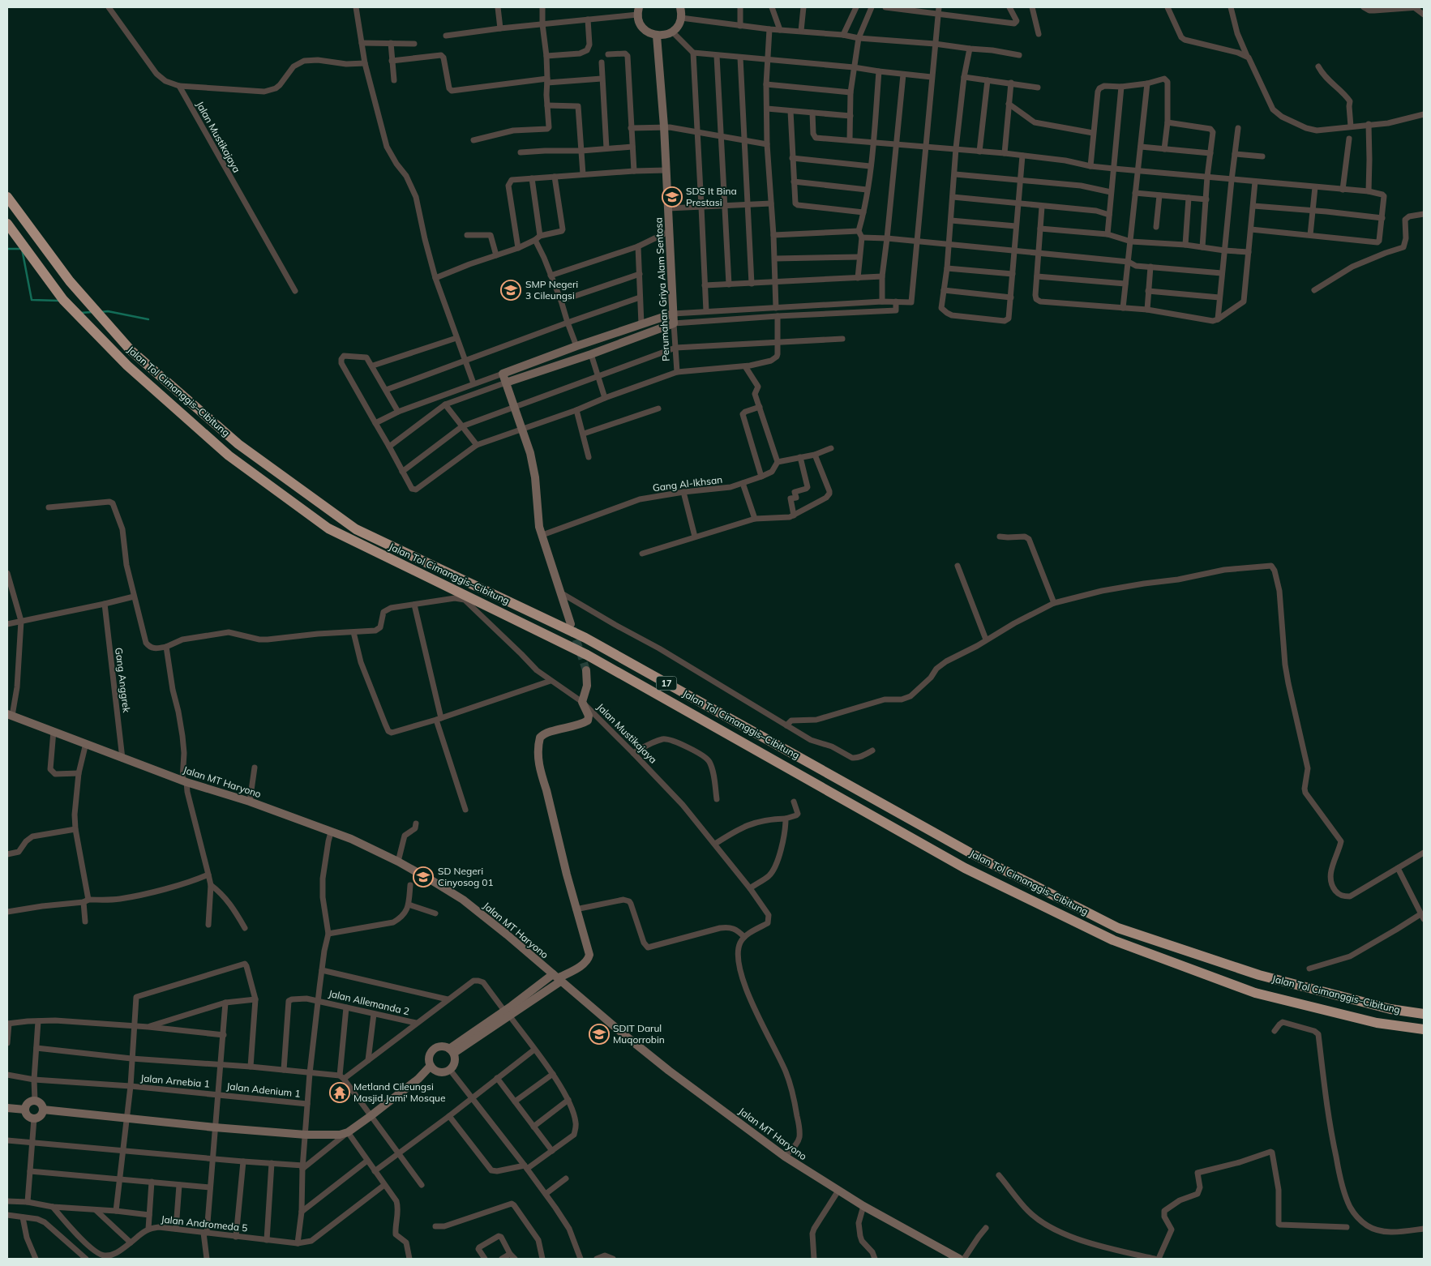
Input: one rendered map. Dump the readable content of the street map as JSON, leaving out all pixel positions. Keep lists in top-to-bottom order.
{
  "streets": {
    "highway": ["Jalan Tol Cimanggis–Cibitung", "17"],
    "street": [
      "Jalan Mustikajaya",
      "Perumahan Griya Alam Sentosa",
      "Gang Al-Ikhsan",
      "Gang Anggrek",
      "Jalan MT Haryono",
      "Jalan Allemanda 2",
      "Jalan Arnebia 1",
      "Jalan Adenium 1",
      "Jalan Andromeda 5"
    ]
  },
  "crossings": [
    ["Gang Anggrek", "Jalan MT Haryono"],
    ["Jalan Arnebia 1", "Jalan Adenium 1"]
  ],
  "places": {
    "school or university": [
      "SDS It Bina Prestasi",
      "SMP Negeri 3 Cileungsi",
      "SD Negeri Cinyosog 01",
      "SDIT Darul Muqorrobin"
    ],
    "temple": ["Metland Cileungsi Masjid Jami' Mosque"]
  }
}
